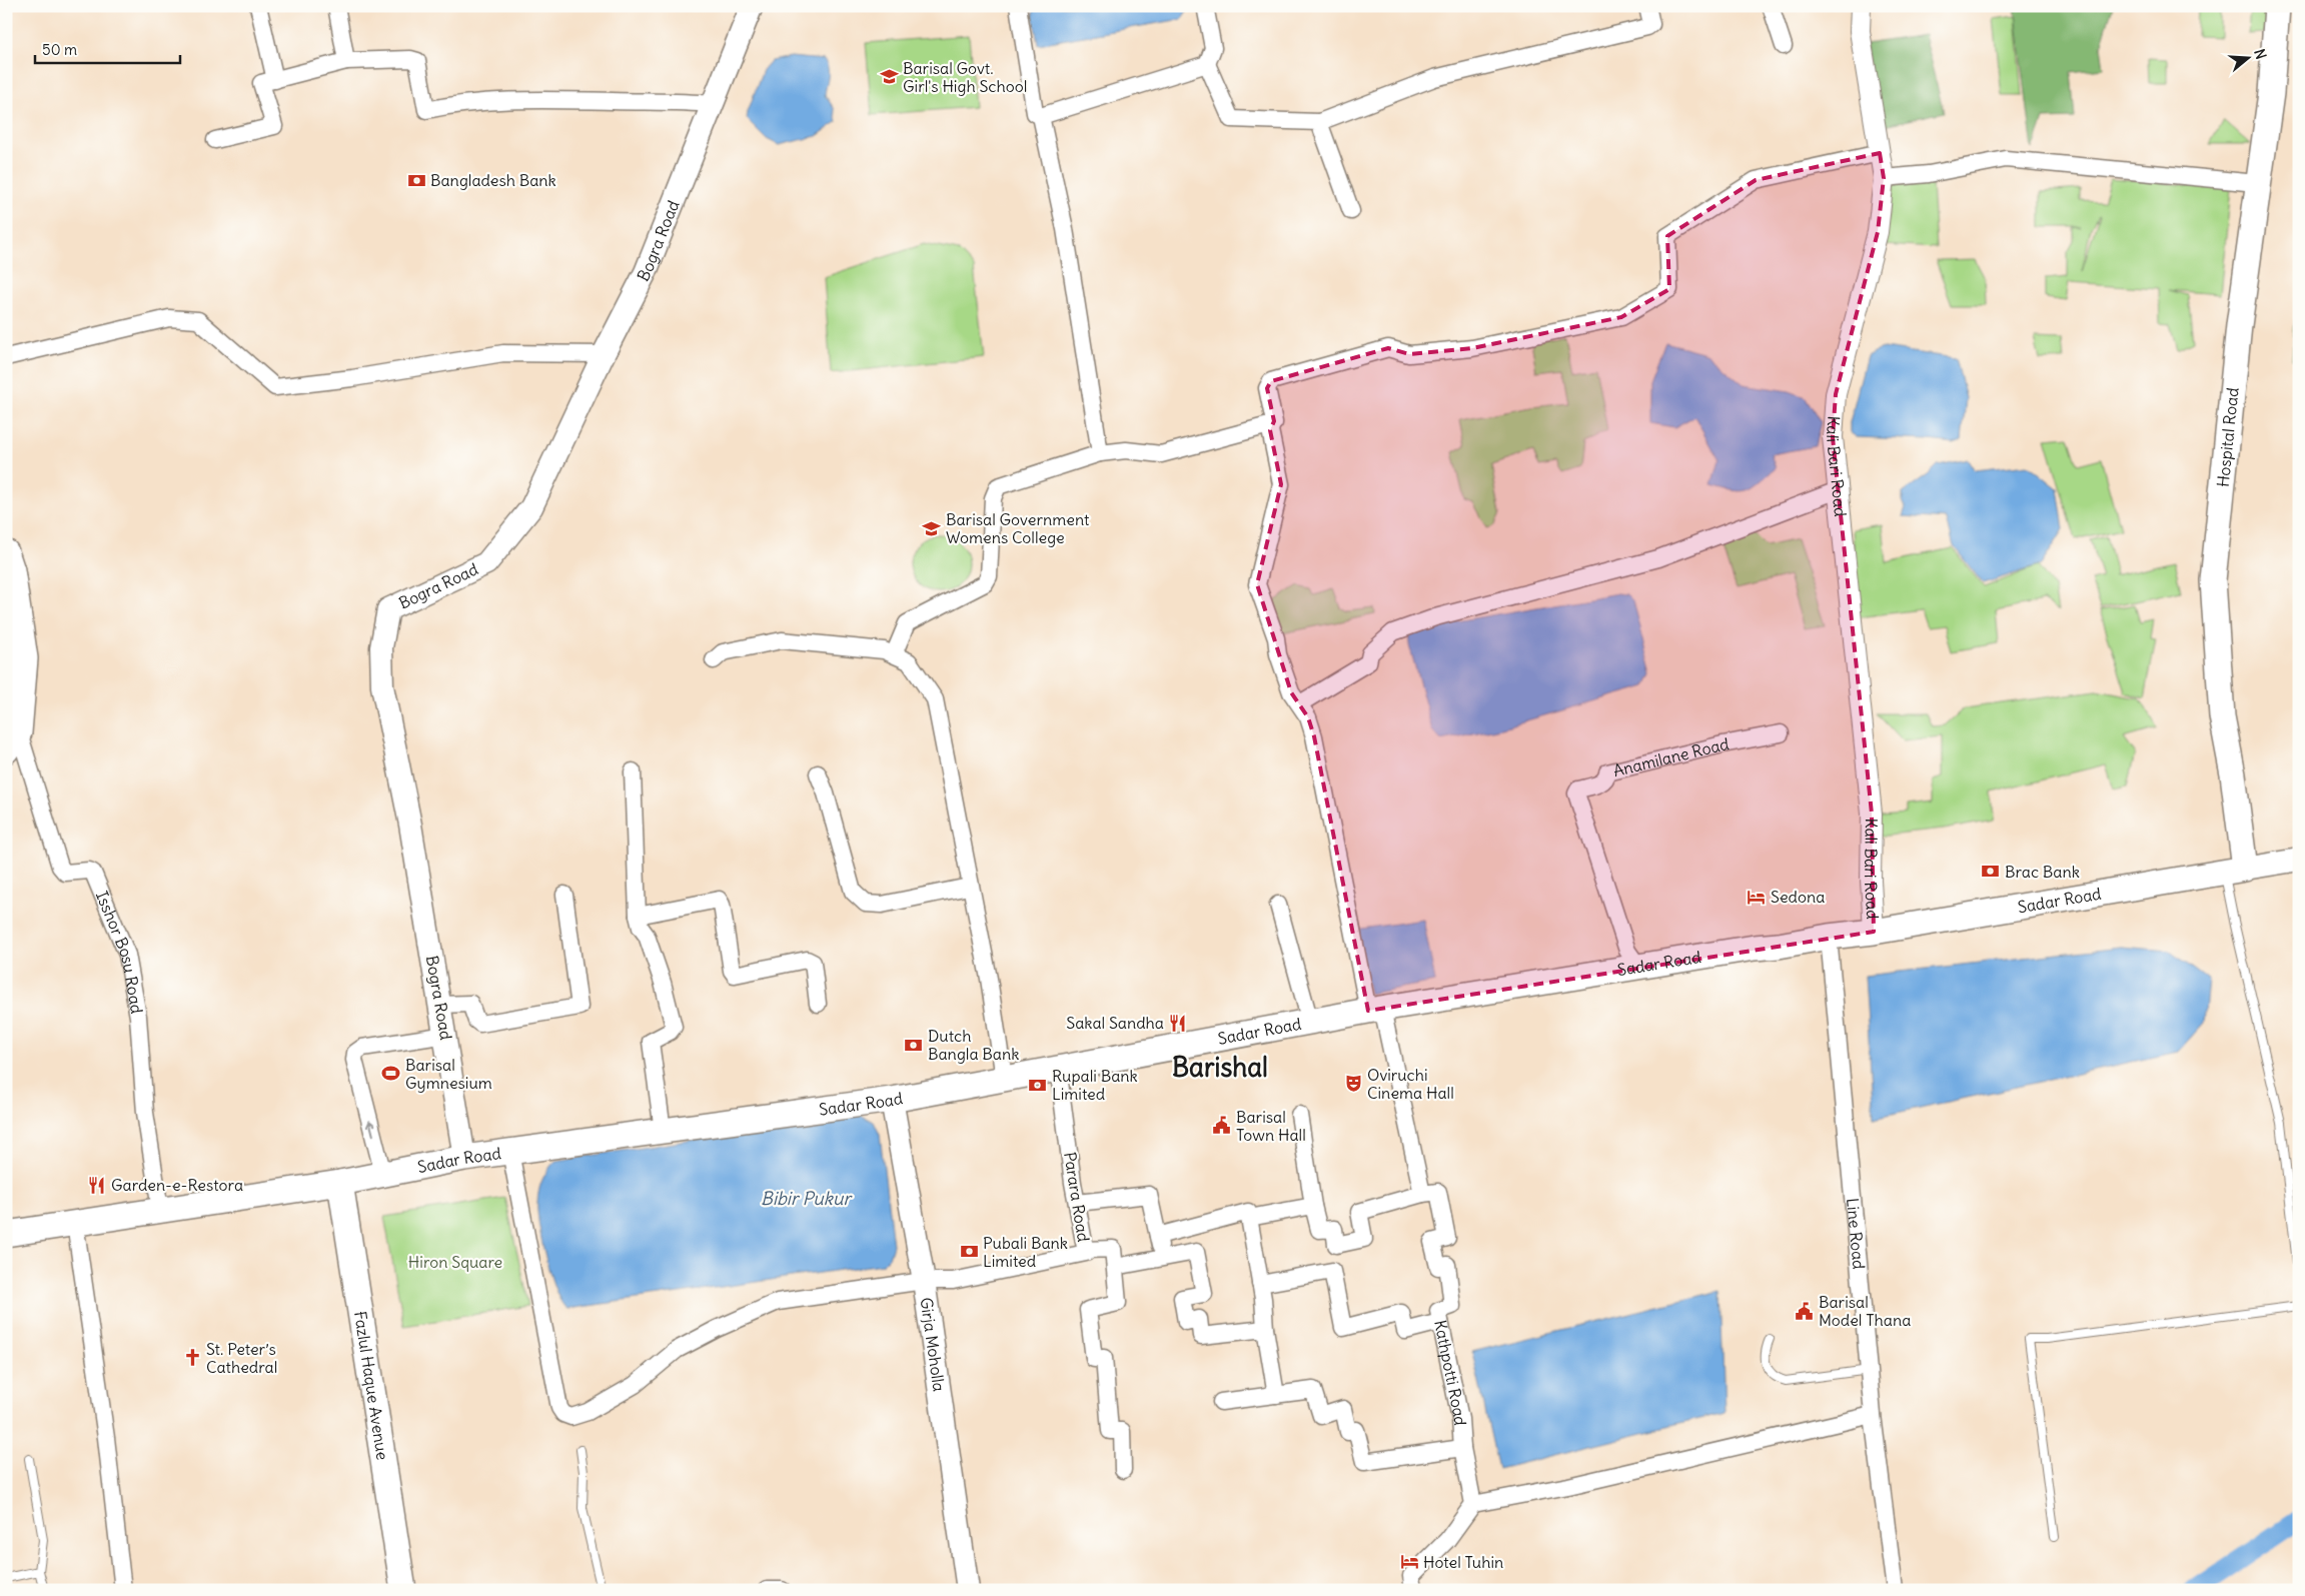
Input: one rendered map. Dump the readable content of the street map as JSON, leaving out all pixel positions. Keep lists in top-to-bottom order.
{
  "streets": {
    "main road": [
      "Bogra Road",
      "Hospital Road",
      "Sadar Road",
      "Girja Moholla",
      "Fazlul Haque Avenue"
    ],
    "street": [
      "Kali Bari Road",
      "Anamilane Road",
      "Isshor Bosu Road",
      "Parara Road",
      "Line Road",
      "Kathpotti Road"
    ]
  },
  "crossings": [
    ["Bogra Road", "Sadar Road"],
    ["Hospital Road", "Sadar Road"],
    ["Kali Bari Road", "Sadar Road"],
    ["Anamilane Road", "Sadar Road"],
    ["Sadar Road", "Isshor Bosu Road"],
    ["Sadar Road", "Parara Road"],
    ["Sadar Road", "Line Road"],
    ["Sadar Road", "Girja Moholla"],
    ["Sadar Road", "Fazlul Haque Avenue"],
    ["Parara Road", "Girja Moholla"]
  ],
  "districts": ["Barishal"],
  "water": ["Bibir Pukur"],
  "parks": ["Hiron Square"],
  "places": {
    "school or university": ["Barisal Govt. Girl's High School", "Barisal Government Womens College"],
    "bank": [
      "Bangladesh Bank",
      "Brac Bank",
      "Dutch Bangla Bank",
      "Rupali Bank Limited",
      "Pubali Bank Limited"
    ],
    "hotel": ["Sedona", "Hotel Tuhin"],
    "restaurant": ["Sakal Sandha", "Garden-e-Restora"],
    "sports": ["Barisal Gymnesium"],
    "theatre": ["Oviruchi Cinema Hall"],
    "public building": ["Barisal Town Hall", "Barisal Model Thana"],
    "church": ["St. Peter’s Cathedral"]
  },
  "scale_bar": "50 m",
  "north": "right"
}
